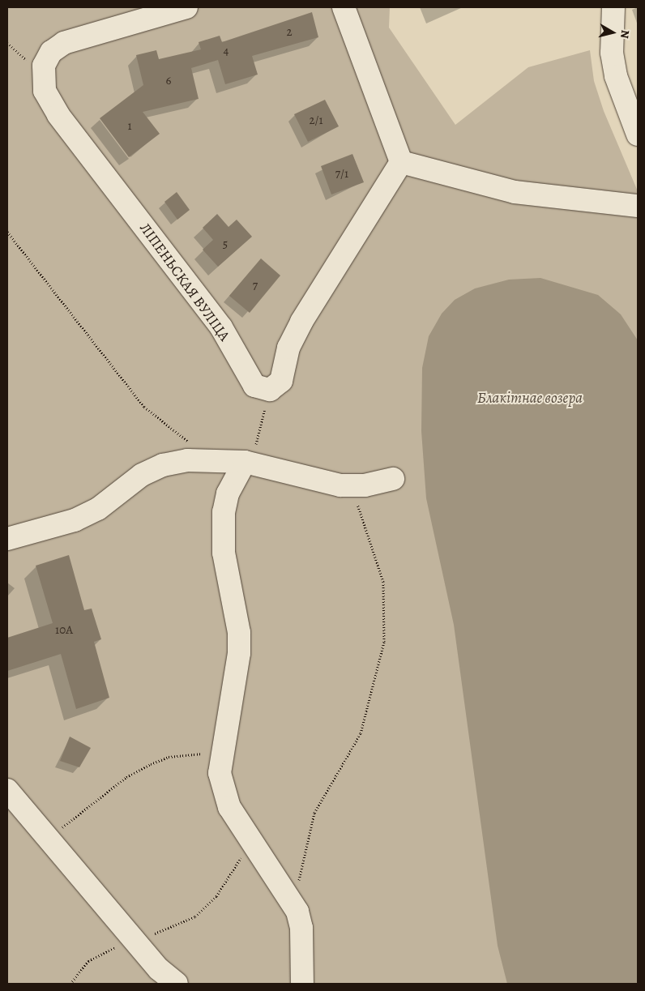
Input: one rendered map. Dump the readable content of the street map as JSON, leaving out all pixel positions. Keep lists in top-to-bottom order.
{
  "streets": {
    "street": ["ЛІПЕНЬСКАЯ ВУЛІЦА"]
  },
  "water": ["Блакітнае возера"],
  "house_numbers": [
    "2",
    "4",
    "6",
    "2/1",
    "1",
    "7/1",
    "5",
    "7",
    "10А"
  ],
  "north": "right"
}
